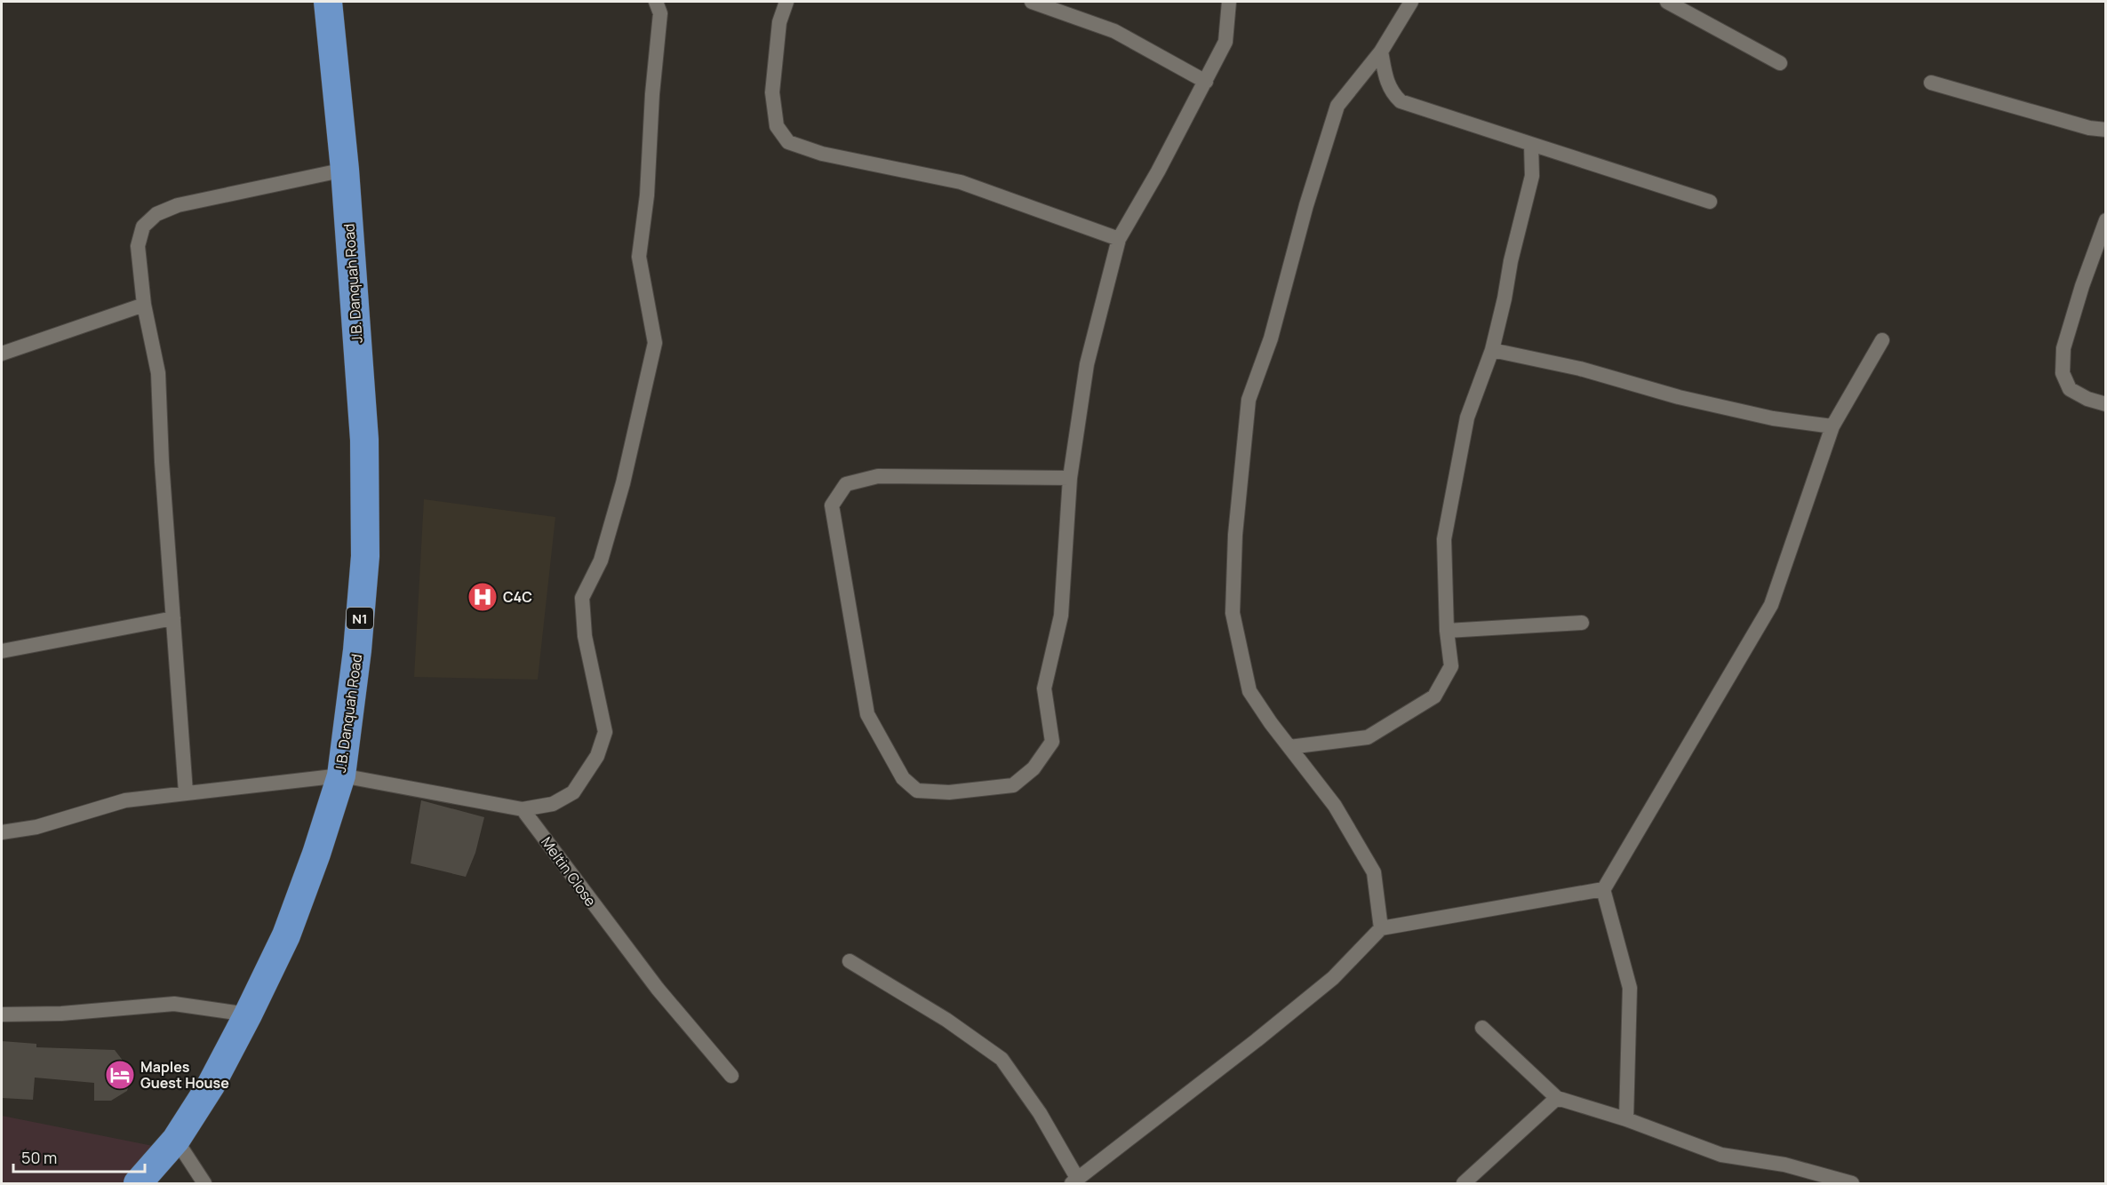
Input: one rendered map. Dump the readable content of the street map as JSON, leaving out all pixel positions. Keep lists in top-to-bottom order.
{
  "streets": {
    "highway": ["J.B. Danquah Road", "N1"],
    "street": ["Meltin Close"]
  },
  "places": {
    "hospital": ["C4C"],
    "hotel": ["Maples Guest House"]
  },
  "scale_bar": "50 m"
}
